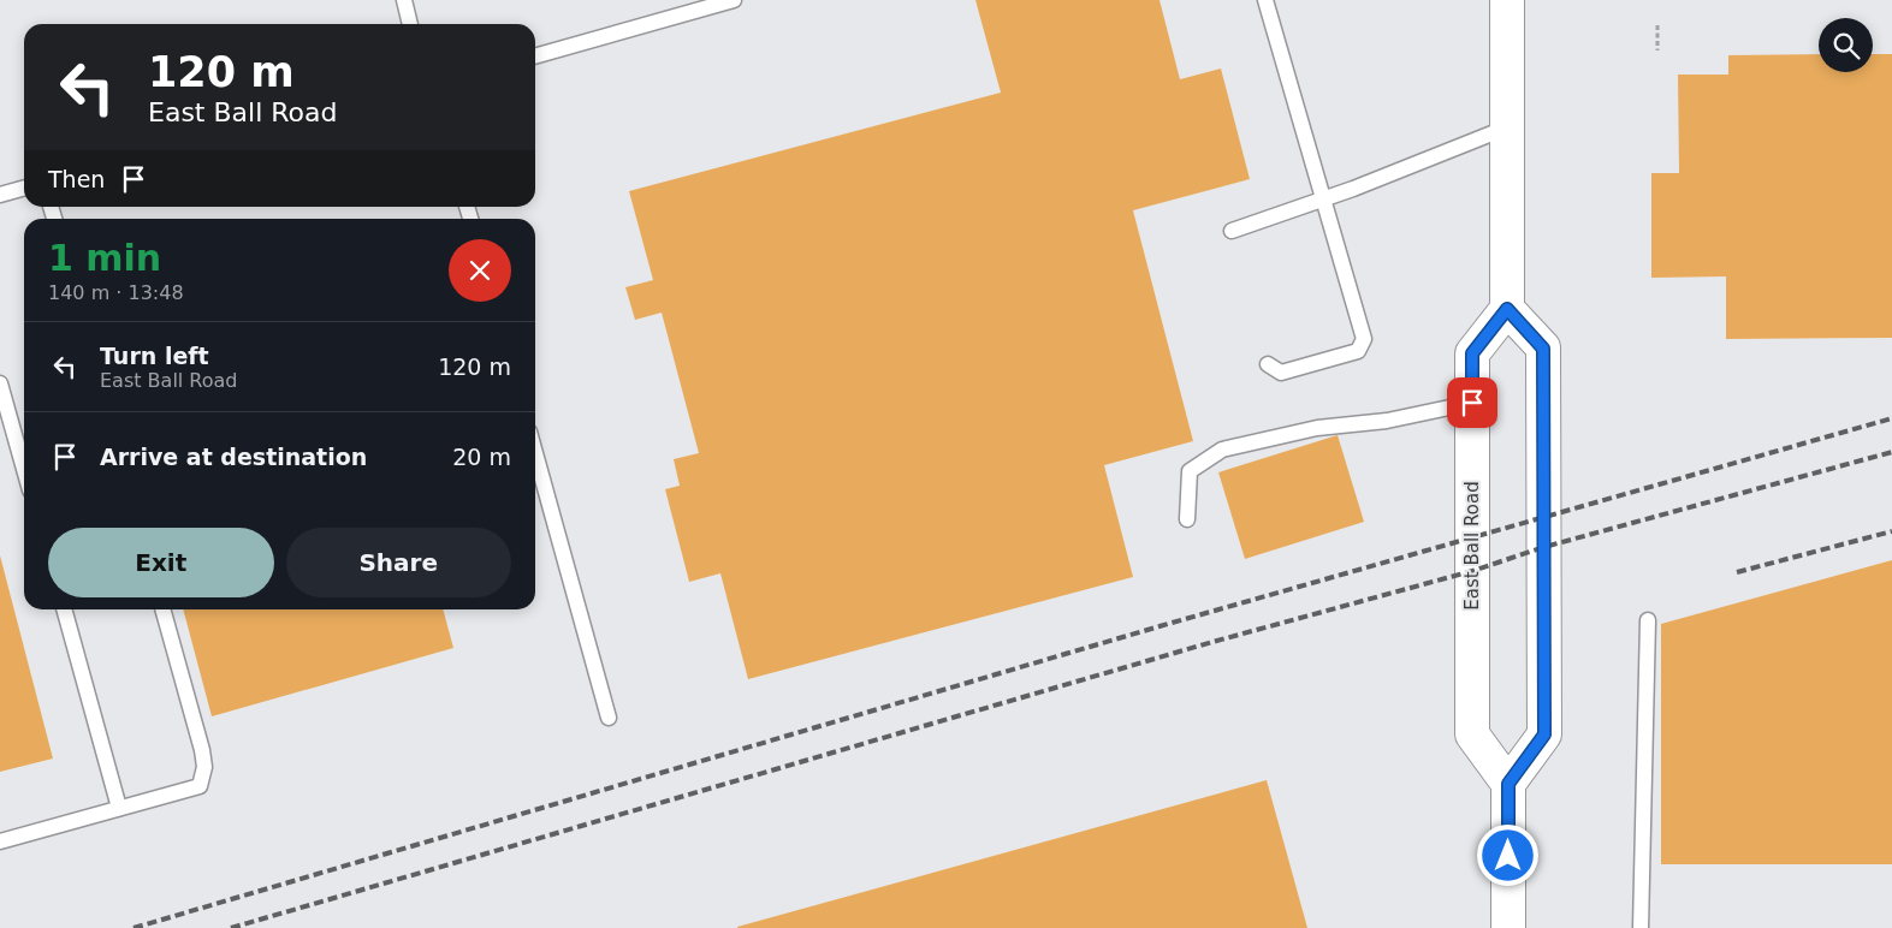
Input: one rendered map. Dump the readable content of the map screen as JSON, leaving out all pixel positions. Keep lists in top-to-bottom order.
{
  "streets": {
    "main road": ["East Ball Road"]
  },
  "page": {
    "turn": ["120 m", "East Ball Road"],
    "then": "Then",
    "heading": ["1 min", "140 m · 13:48"],
    "list": [
      {
        "name": "Turn left",
        "note": "East Ball Road",
        "value": "120 m"
      },
      {
        "name": "Arrive at destination",
        "value": "20 m"
      }
    ],
    "buttons": ["Exit", "Share"]
  }
}
